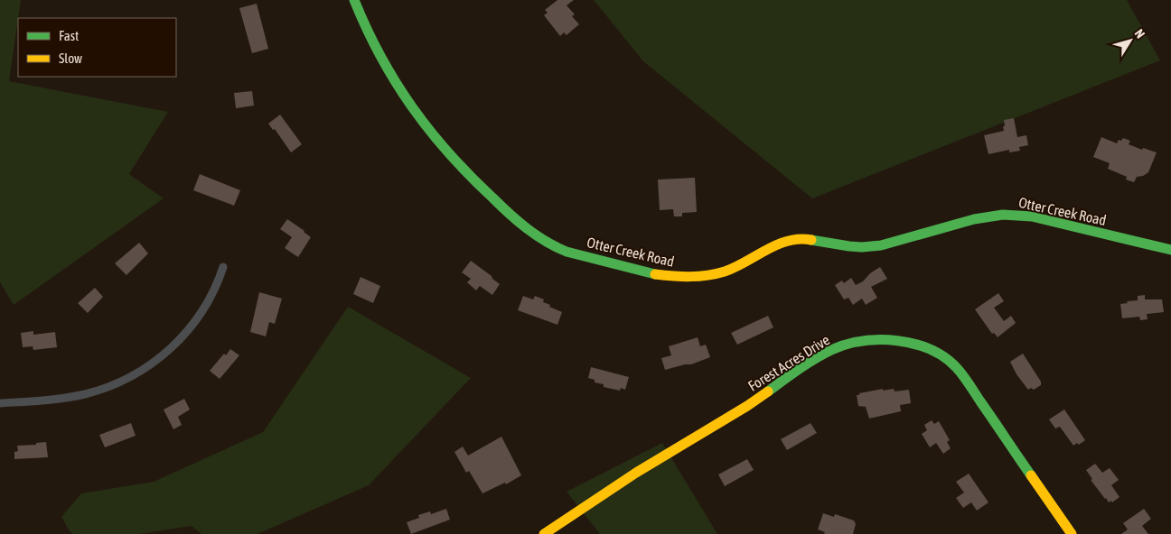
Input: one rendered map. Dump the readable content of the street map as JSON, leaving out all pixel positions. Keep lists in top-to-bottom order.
{
  "streets": {
    "street": ["Otter Creek Road", "Forest Acres Drive"]
  },
  "legend": ["Fast", "Slow"],
  "north": "top right"
}
